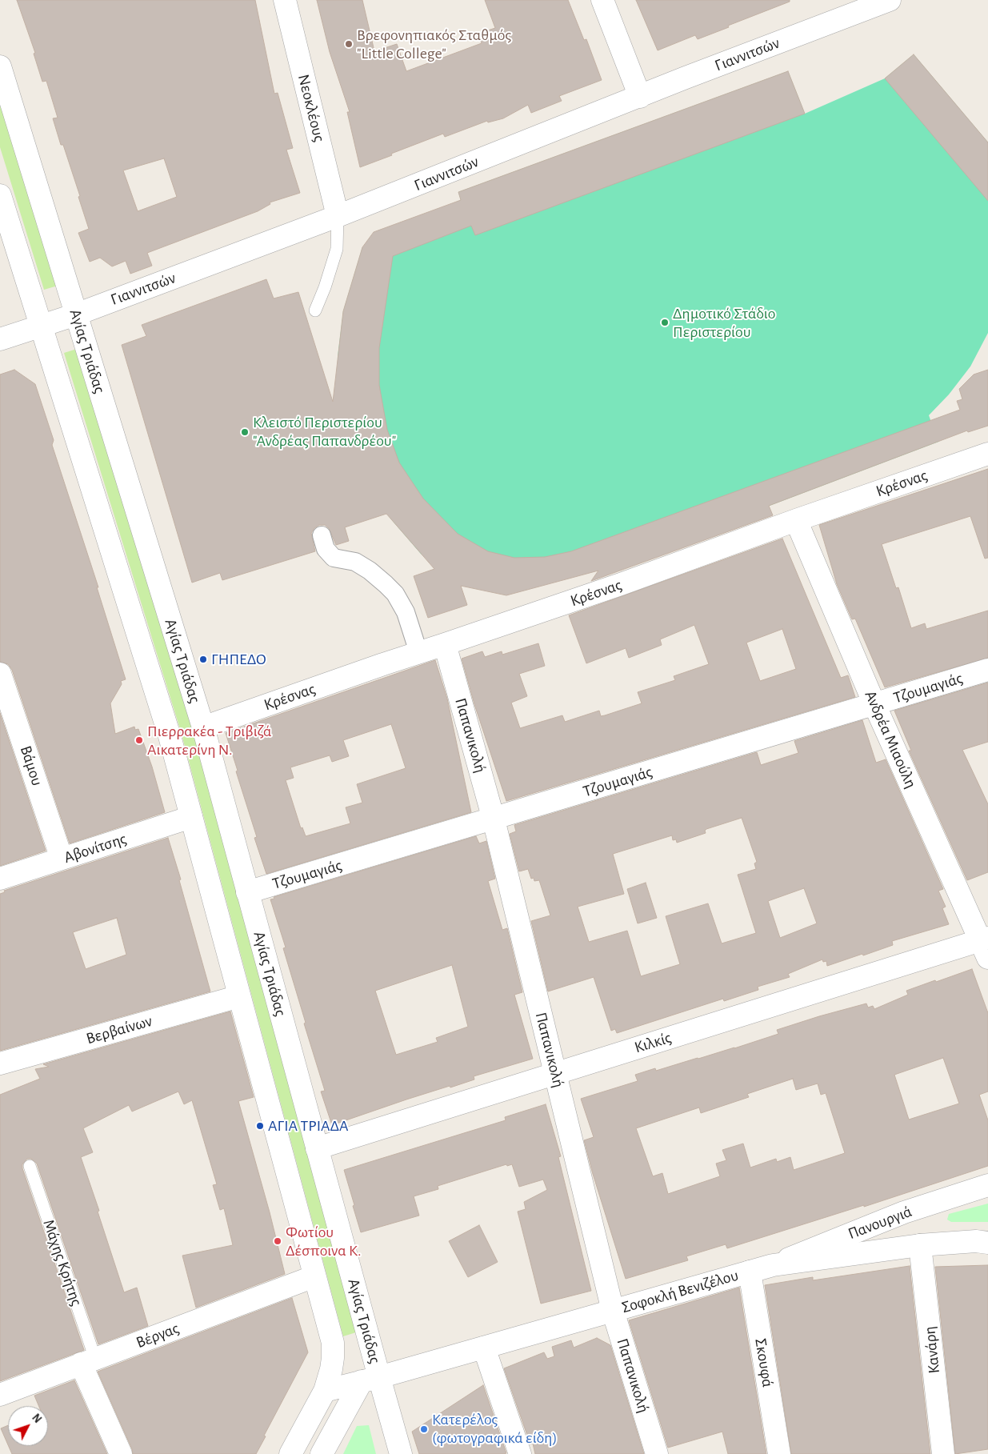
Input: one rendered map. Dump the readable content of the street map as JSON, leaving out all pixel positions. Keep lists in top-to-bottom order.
{
  "streets": {
    "street": [
      "Γιαννιτσών",
      "Νεοκλέους",
      "Αγίας Τριάδας",
      "Κρέσνας",
      "Τζουμαγιάς",
      "Παπανικολή",
      "Ανδρέα Μιαούλη",
      "Βάμου",
      "Αβονίτσης",
      "Βερβαίνων",
      "Κιλκίς",
      "Πανουργιά",
      "Μάχης Κρήτης",
      "Σοφοκλή Βενιζέλου",
      "Βέργας",
      "Κανάρη",
      "Σκουφά"
    ]
  },
  "crossings": [
    ["Γιαννιτσών", "Νεοκλέους"],
    ["Γιαννιτσών", "Αγίας Τριάδας"],
    ["Αγίας Τριάδας", "Κρέσνας"],
    ["Αγίας Τριάδας", "Τζουμαγιάς"],
    ["Αγίας Τριάδας", "Κιλκίς"],
    ["Αγίας Τριάδας", "Σοφοκλή Βενιζέλου"],
    ["Κρέσνας", "Παπανικολή"],
    ["Κρέσνας", "Ανδρέα Μιαούλη"],
    ["Τζουμαγιάς", "Παπανικολή"],
    ["Τζουμαγιάς", "Ανδρέα Μιαούλη"],
    ["Παπανικολή", "Κιλκίς"],
    ["Παπανικολή", "Σοφοκλή Βενιζέλου"],
    ["Ανδρέα Μιαούλη", "Κιλκίς"],
    ["Βάμου", "Αβονίτσης"],
    ["Πανουργιά", "Σοφοκλή Βενιζέλου"],
    ["Μάχης Κρήτης", "Βέργας"],
    ["Σοφοκλή Βενιζέλου", "Κανάρη"],
    ["Σοφοκλή Βενιζέλου", "Σκουφά"]
  ],
  "places": [
    "Βρεφονηπιακός Σταθμός \"Little College\"",
    "Δημοτικό Στάδιο Περιστερίου",
    "Κλειστό Περιστερίου \"Ανδρέας Παπανδρέου\"",
    "ΓΗΠΕΔΟ",
    "Πιερρακέα - Τριβιζά Αικατερίνη Ν.",
    "ΑΓΙΑ ΤΡΙΑΔΑ",
    "Φωτίου Δέσποινα Κ.",
    "Κατερέλος (φωτογραφικά είδη)"
  ],
  "north": "top right"
}
